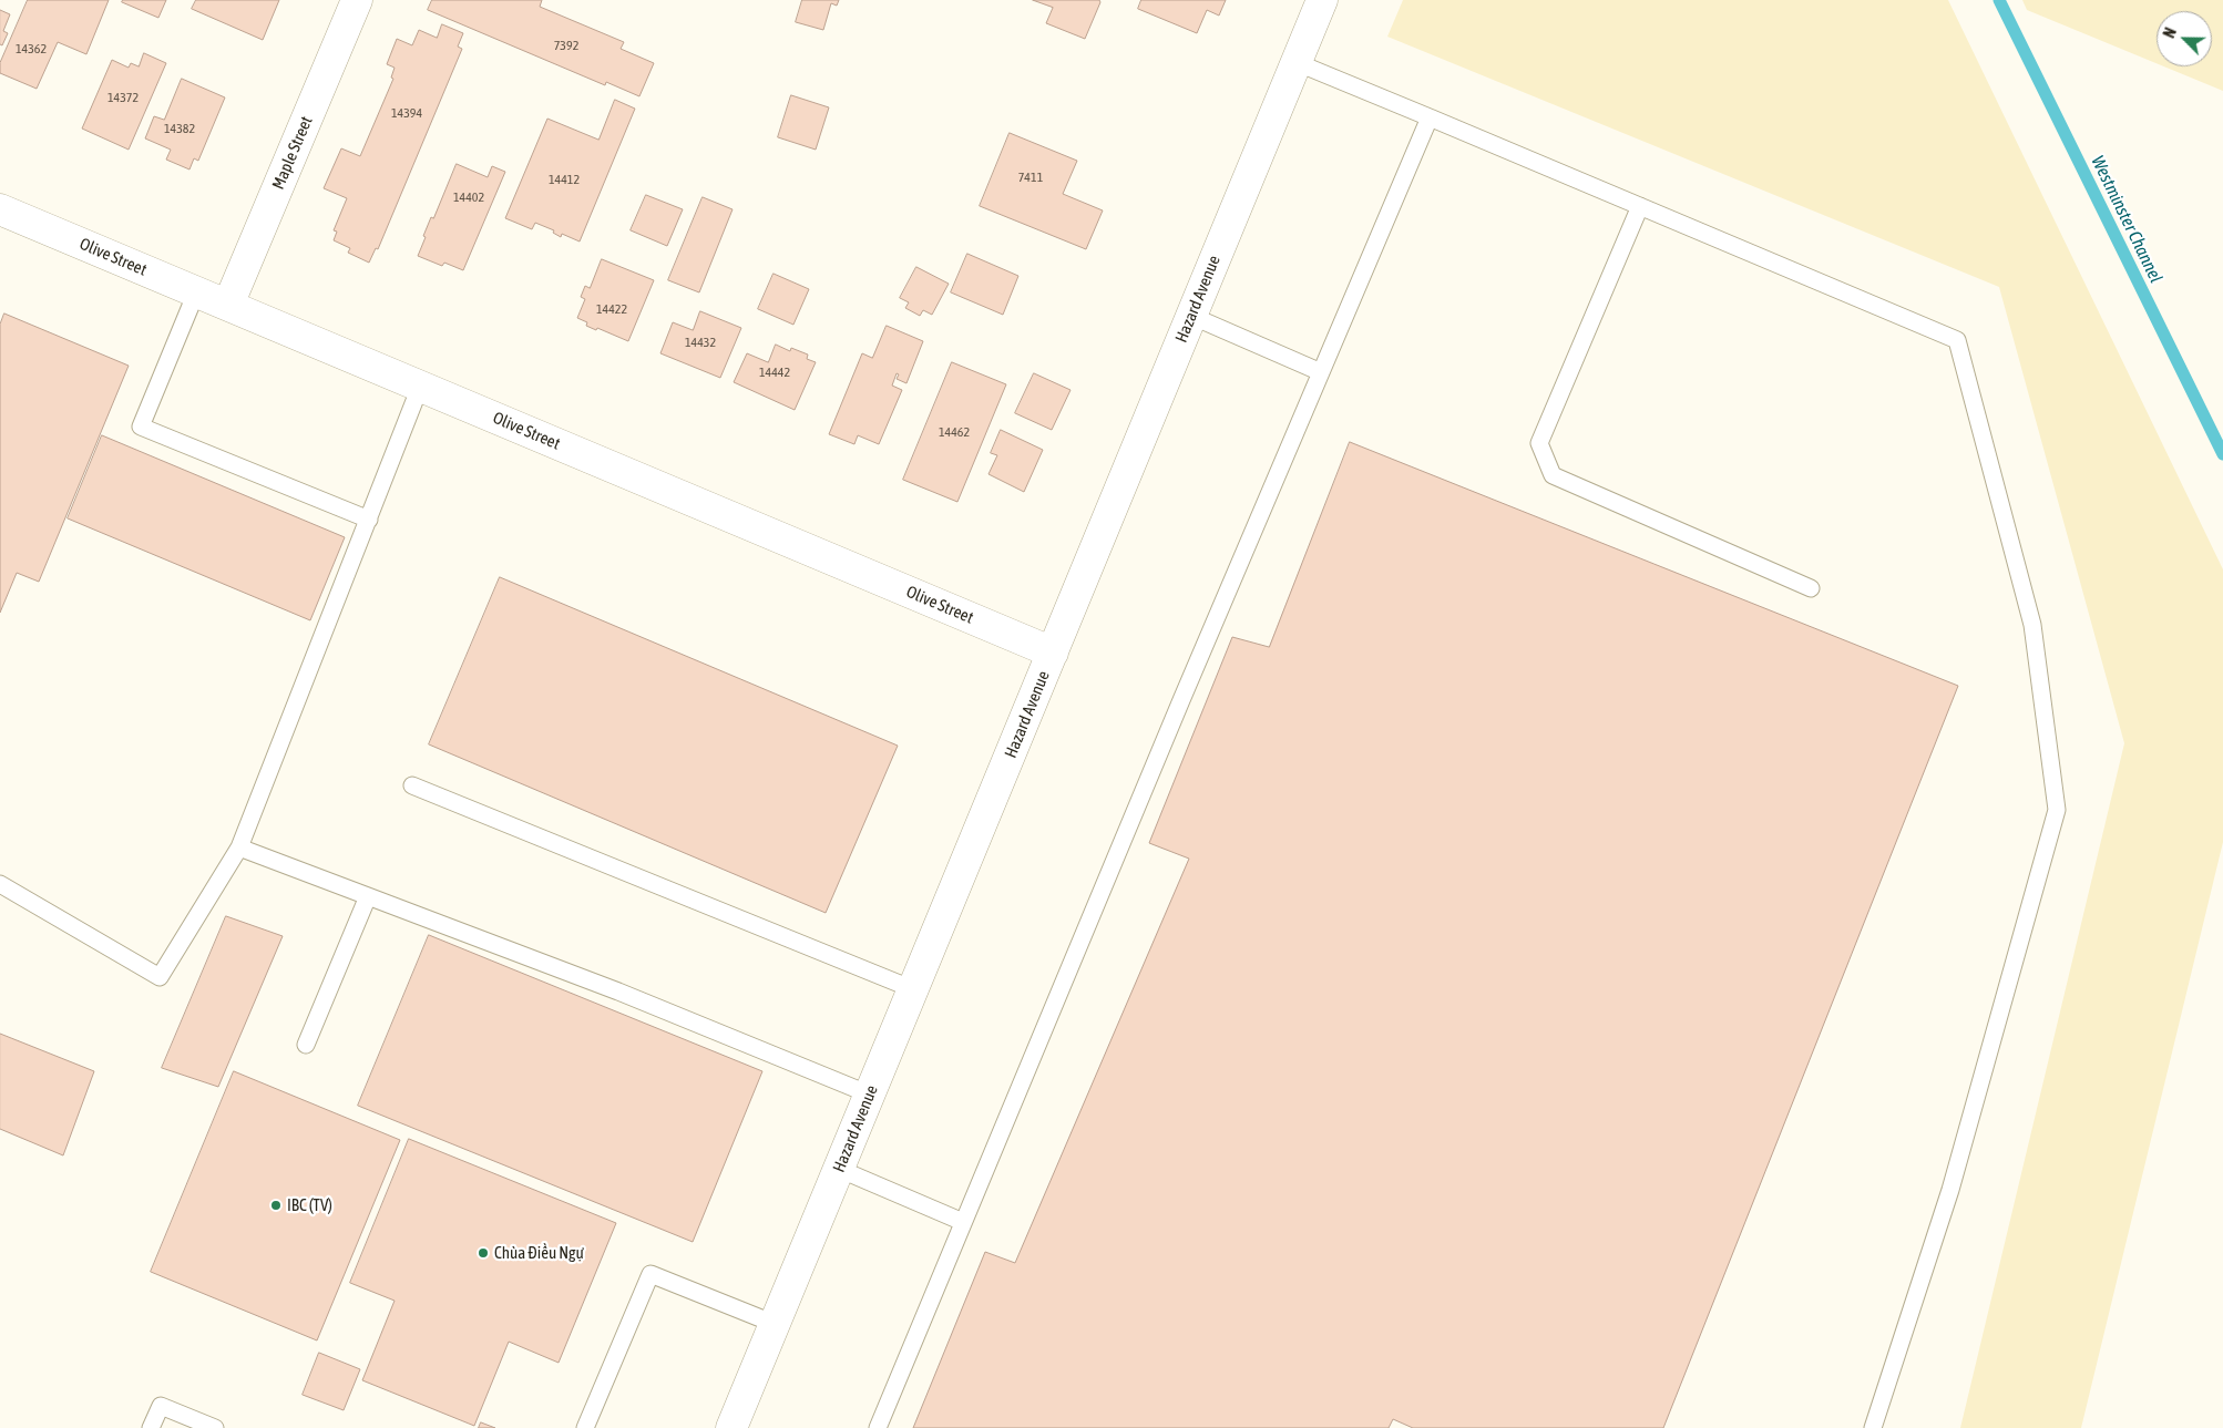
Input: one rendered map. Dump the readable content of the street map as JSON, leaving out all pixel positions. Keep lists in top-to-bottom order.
{
  "streets": {
    "street": ["Maple Street", "Olive Street", "Hazard Avenue"]
  },
  "crossings": [
    ["Maple Street", "Olive Street"],
    ["Olive Street", "Hazard Avenue"]
  ],
  "water": ["Westminster Channel"],
  "places": ["IBC (TV)", "Chùa Điều Ngự"],
  "house_numbers": [
    "7392",
    "14362",
    "14372",
    "14394",
    "14382",
    "7411",
    "14412",
    "14402",
    "14422",
    "14432",
    "14442",
    "14462"
  ],
  "north": "top left"
}
